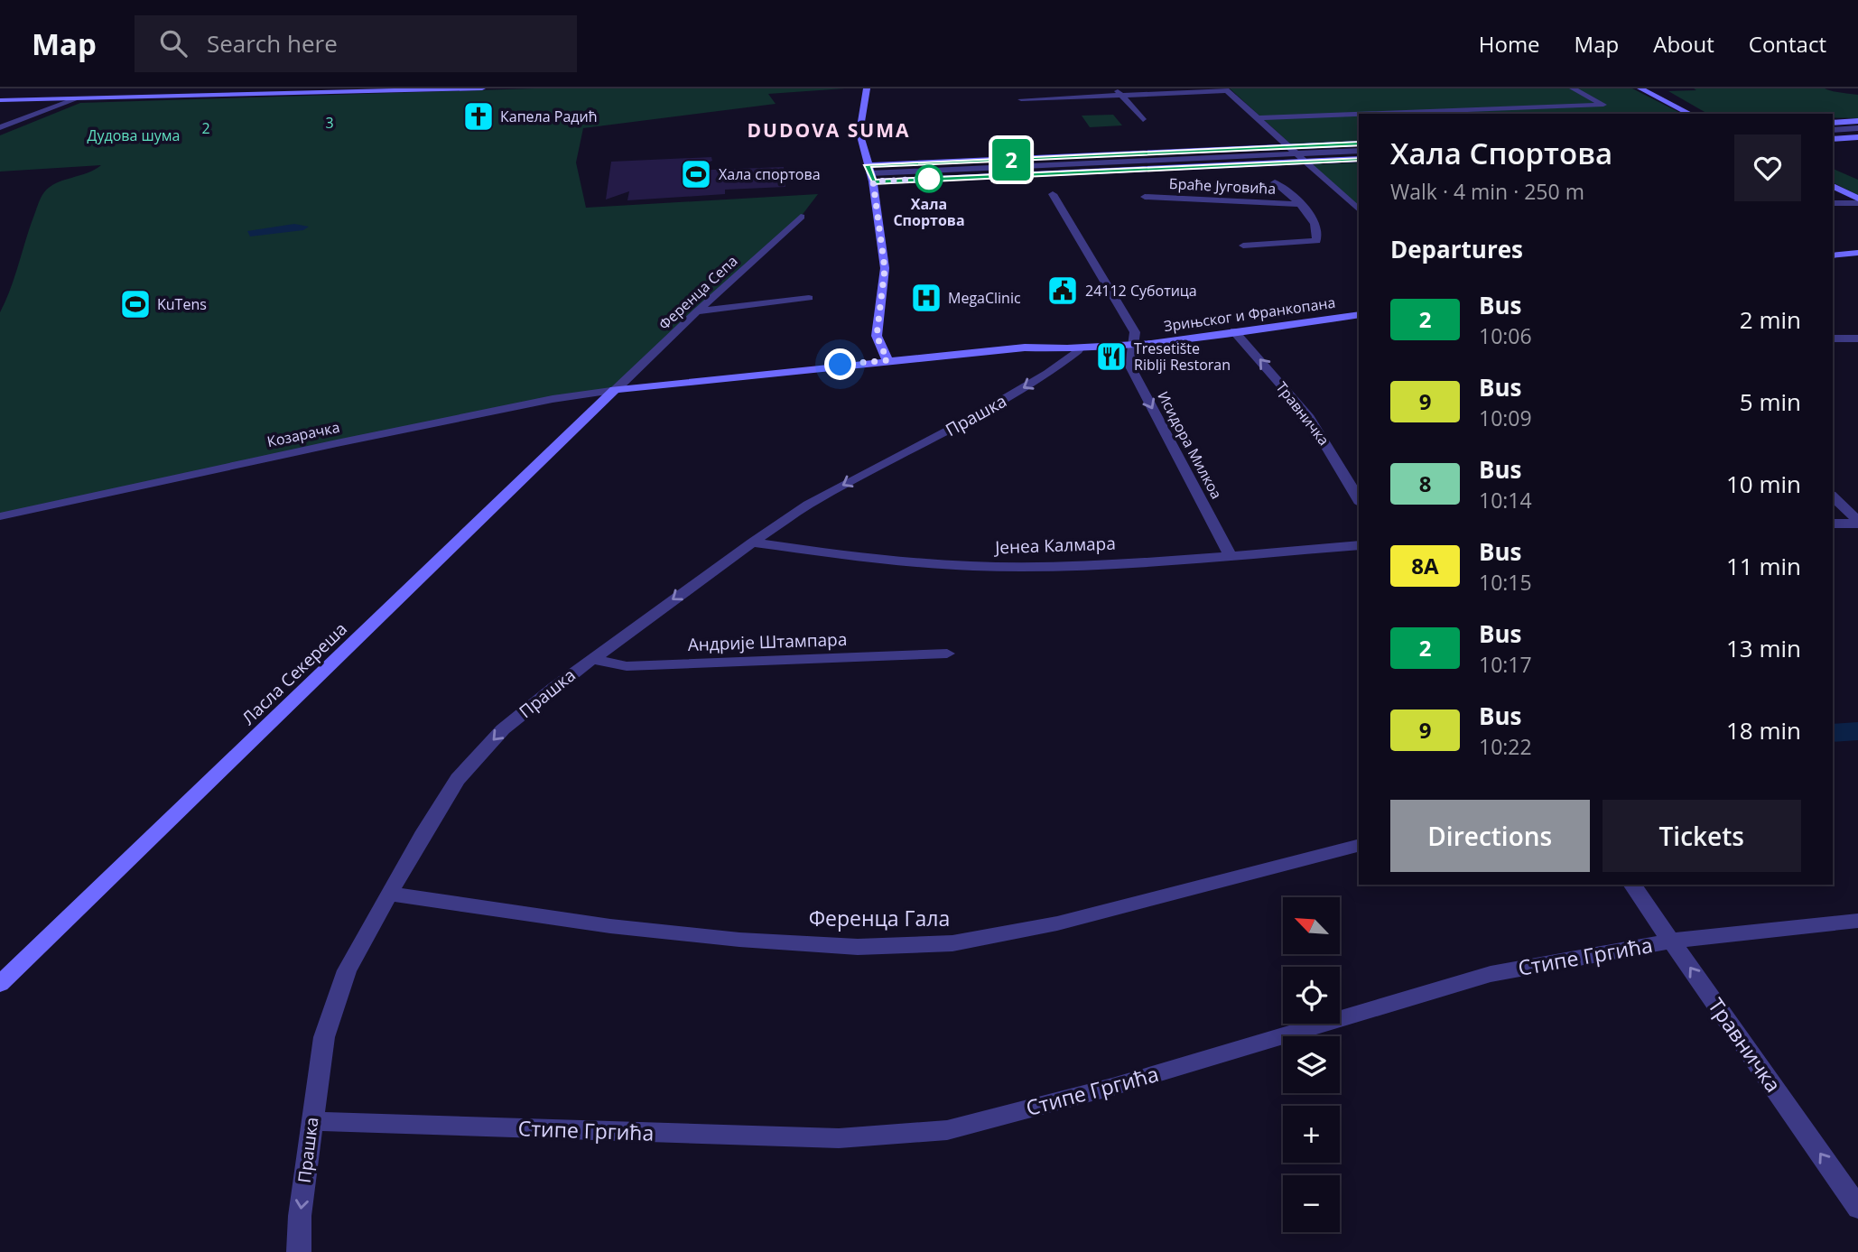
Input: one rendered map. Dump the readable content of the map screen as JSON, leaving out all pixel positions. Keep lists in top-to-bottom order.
{
  "streets": {
    "street": [
      "Браће Југовића",
      "Ференца Сепа",
      "Зрињског и Франкопана",
      "Травничка",
      "Прашка",
      "Козарачка",
      "Исидора Милкоа",
      "Јенеа Калмара",
      "Андрије Штампара",
      "Ласла Секереша",
      "Ференца Гала",
      "Стипе Гргића"
    ]
  },
  "crossings": [
    ["Ференца Сепа", "Зрињског и Франкопана"],
    ["Ференца Сепа", "Козарачка"],
    ["Ференца Сепа", "Ласла Секереша"],
    ["Зрињског и Франкопана", "Травничка"],
    ["Зрињског и Франкопана", "Прашка"],
    ["Зрињског и Франкопана", "Козарачка"],
    ["Зрињског и Франкопана", "Исидора Милкоа"],
    ["Зрињског и Франкопана", "Ласла Секереша"],
    ["Травничка", "Стипе Гргића"],
    ["Прашка", "Јенеа Калмара"],
    ["Прашка", "Андрије Штампара"],
    ["Прашка", "Ференца Гала"],
    ["Прашка", "Стипе Гргића"],
    ["Козарачка", "Ласла Секереша"],
    ["Исидора Милкоа", "Јенеа Калмара"]
  ],
  "one_way": ["Травничка", "Прашка", "Исидора Милкоа"],
  "districts": ["DUDOVA SUMA"],
  "parks": ["3", "2", "Дудова шума"],
  "places": {
    "church": ["Капела Радић"],
    "sports": ["Хала спортова", "KuTens"],
    "other": ["Хала Спортова"],
    "public building": ["24112 Суботица"],
    "hospital": ["MegaClinic"],
    "restaurant": ["Tresetište Riblji Restoran"]
  },
  "lines": ["bus line 2"],
  "north": "top left",
  "page": {
    "header": "Map",
    "search": "Search here",
    "nav": [
      "Home",
      "Map",
      "About",
      "Contact"
    ],
    "on_map": "2",
    "heading": [
      ["Хала Спортова", "Walk · 4 min · 250 m"],
      "Departures"
    ],
    "list": [
      {
        "mark": "2",
        "name": "Bus",
        "note": "10:06",
        "value": "2 min"
      },
      {
        "mark": "9",
        "name": "Bus",
        "note": "10:09",
        "value": "5 min"
      },
      {
        "mark": "8",
        "name": "Bus",
        "note": "10:14",
        "value": "10 min"
      },
      {
        "mark": "8A",
        "name": "Bus",
        "note": "10:15",
        "value": "11 min"
      },
      {
        "mark": "2",
        "name": "Bus",
        "note": "10:17",
        "value": "13 min"
      },
      {
        "mark": "9",
        "name": "Bus",
        "note": "10:22",
        "value": "18 min"
      }
    ],
    "buttons": ["Directions", "Tickets"],
    "map_buttons": ["+", "−"]
  }
}
